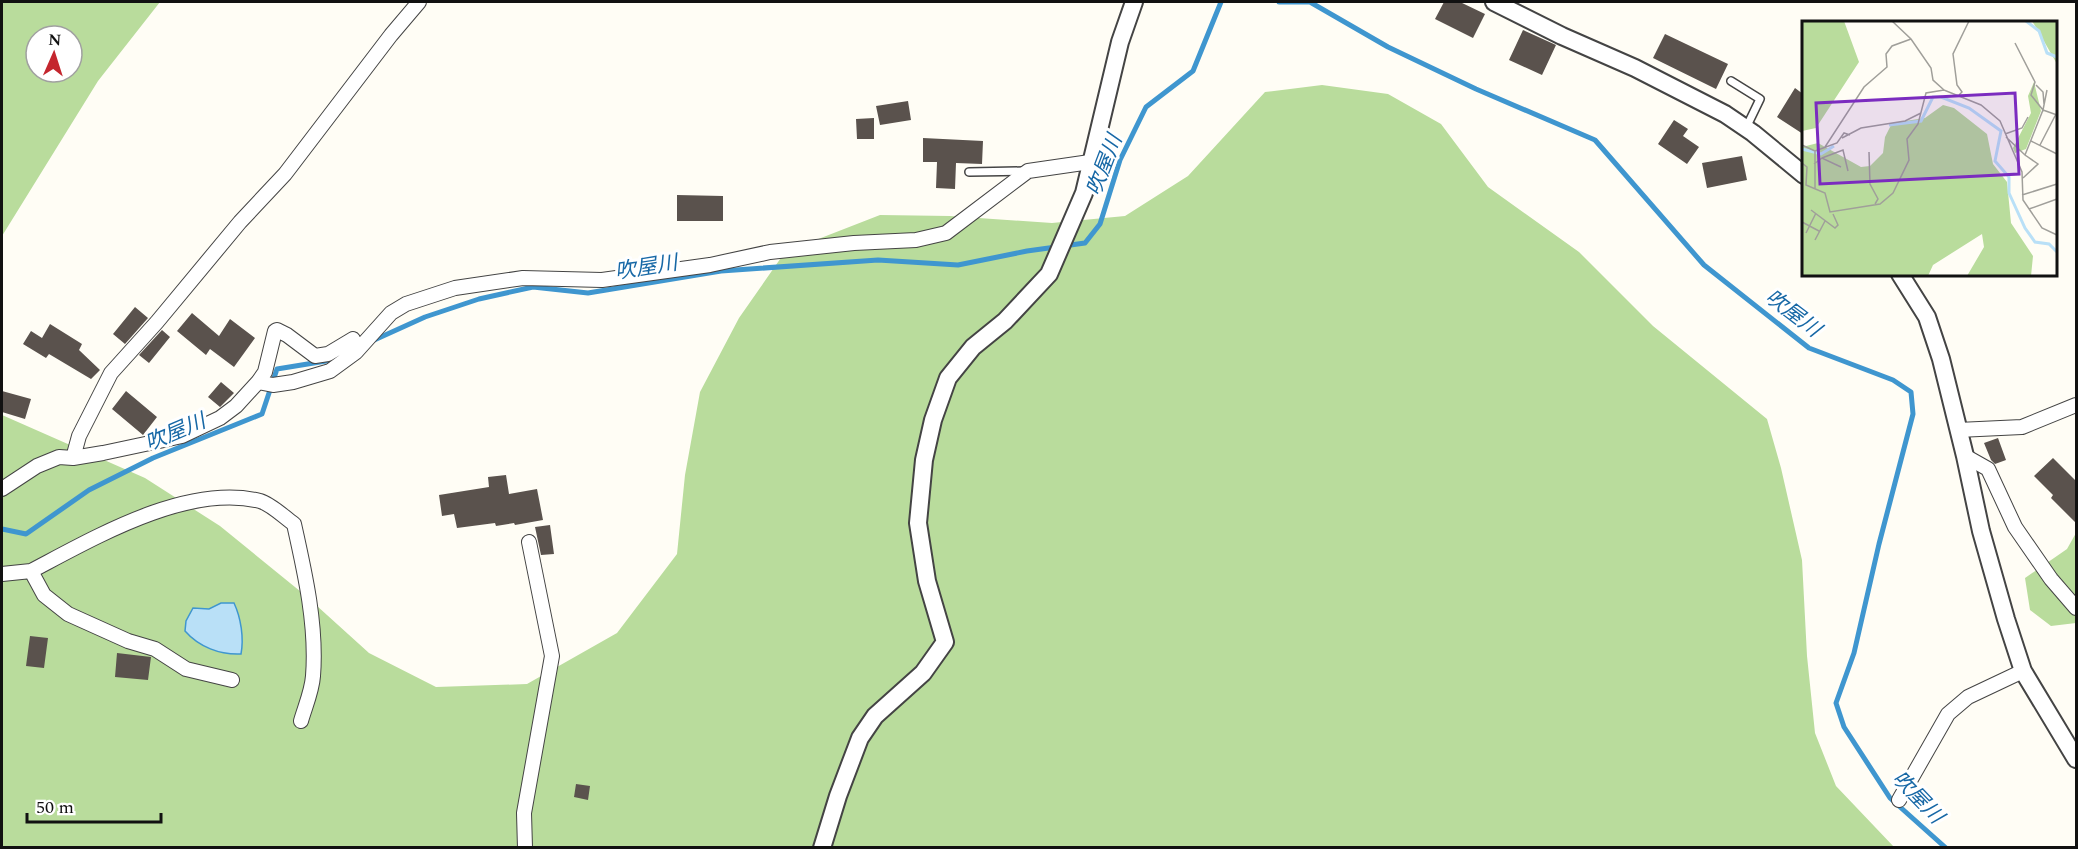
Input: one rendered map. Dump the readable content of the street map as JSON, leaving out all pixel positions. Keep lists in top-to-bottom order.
{
  "water": ["吹屋川"],
  "scale_bar": "50 m",
  "north": "top"
}
